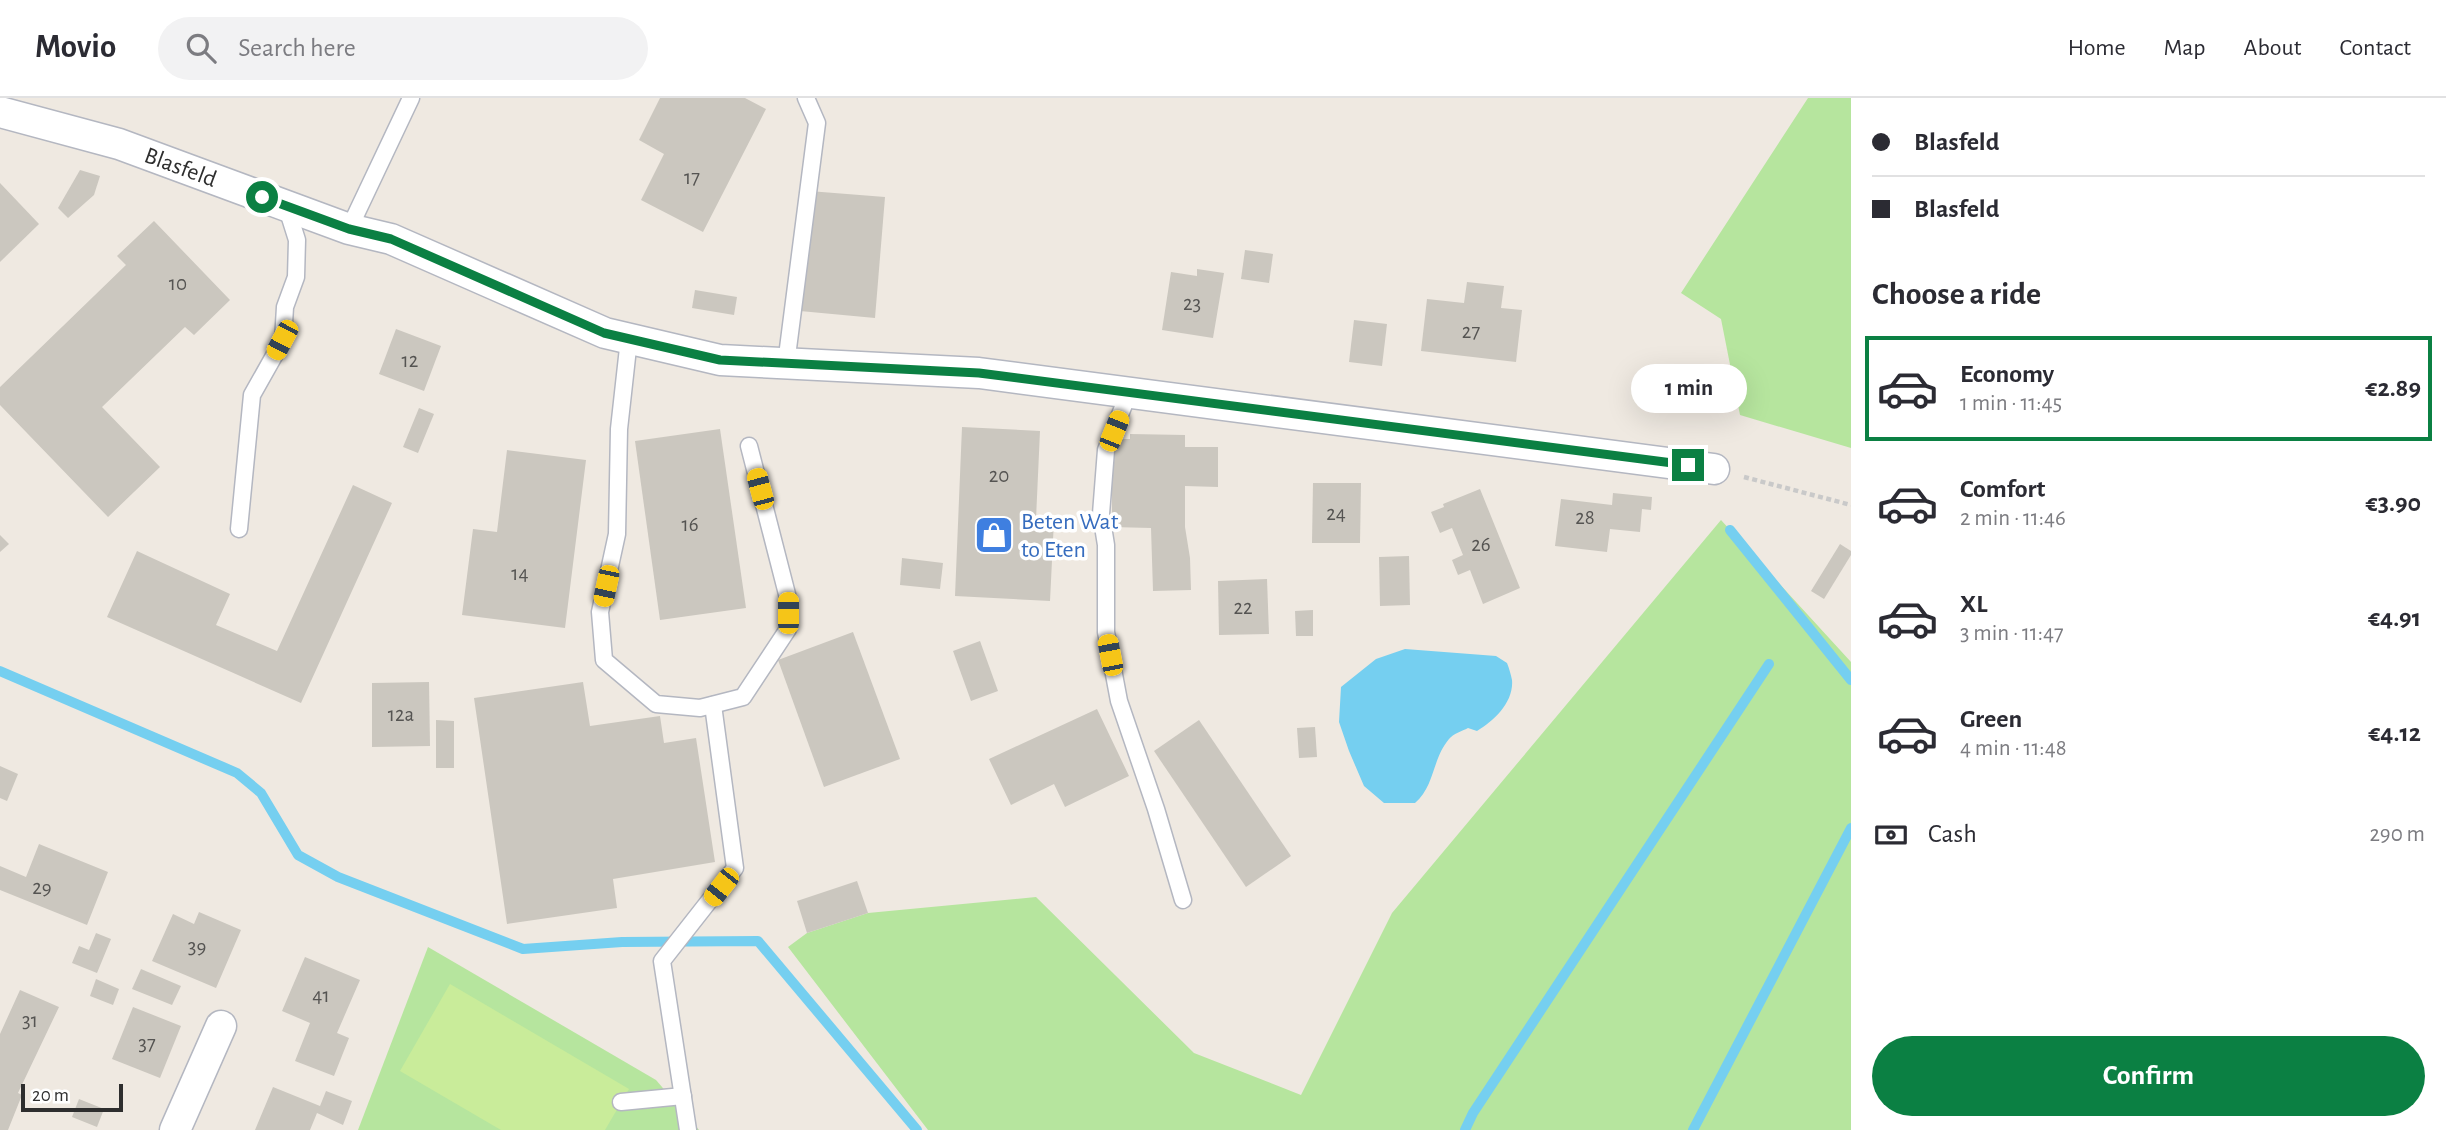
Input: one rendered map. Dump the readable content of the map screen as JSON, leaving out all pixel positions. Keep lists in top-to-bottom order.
{
  "streets": {
    "street": ["Blasfeld"]
  },
  "places": {
    "shop": ["Beten Wat to Eten"]
  },
  "house_numbers": [
    "17",
    "10",
    "23",
    "27",
    "12",
    "20",
    "24",
    "28",
    "16",
    "26",
    "14",
    "22",
    "12a",
    "29",
    "39",
    "41",
    "31",
    "37"
  ],
  "scale_bar": "20 m",
  "page": {
    "header": "Movio",
    "search": "Search here",
    "nav": [
      "Home",
      "Map",
      "About",
      "Contact"
    ],
    "banner": ["Blasfeld", "Blasfeld"],
    "heading": "Choose a ride",
    "list": [
      {
        "name": "Economy",
        "note": "1 min · 11:45",
        "value": "€2.89"
      },
      {
        "name": "Comfort",
        "note": "2 min · 11:46",
        "value": "€3.90"
      },
      {
        "name": "XL",
        "note": "3 min · 11:47",
        "value": "€4.91"
      },
      {
        "name": "Green",
        "note": "4 min · 11:48",
        "value": "€4.12"
      }
    ],
    "bubble": "1 min",
    "pay": ["Cash", "290 m"],
    "buttons": "Confirm",
    "scale": "20 m"
  }
}
